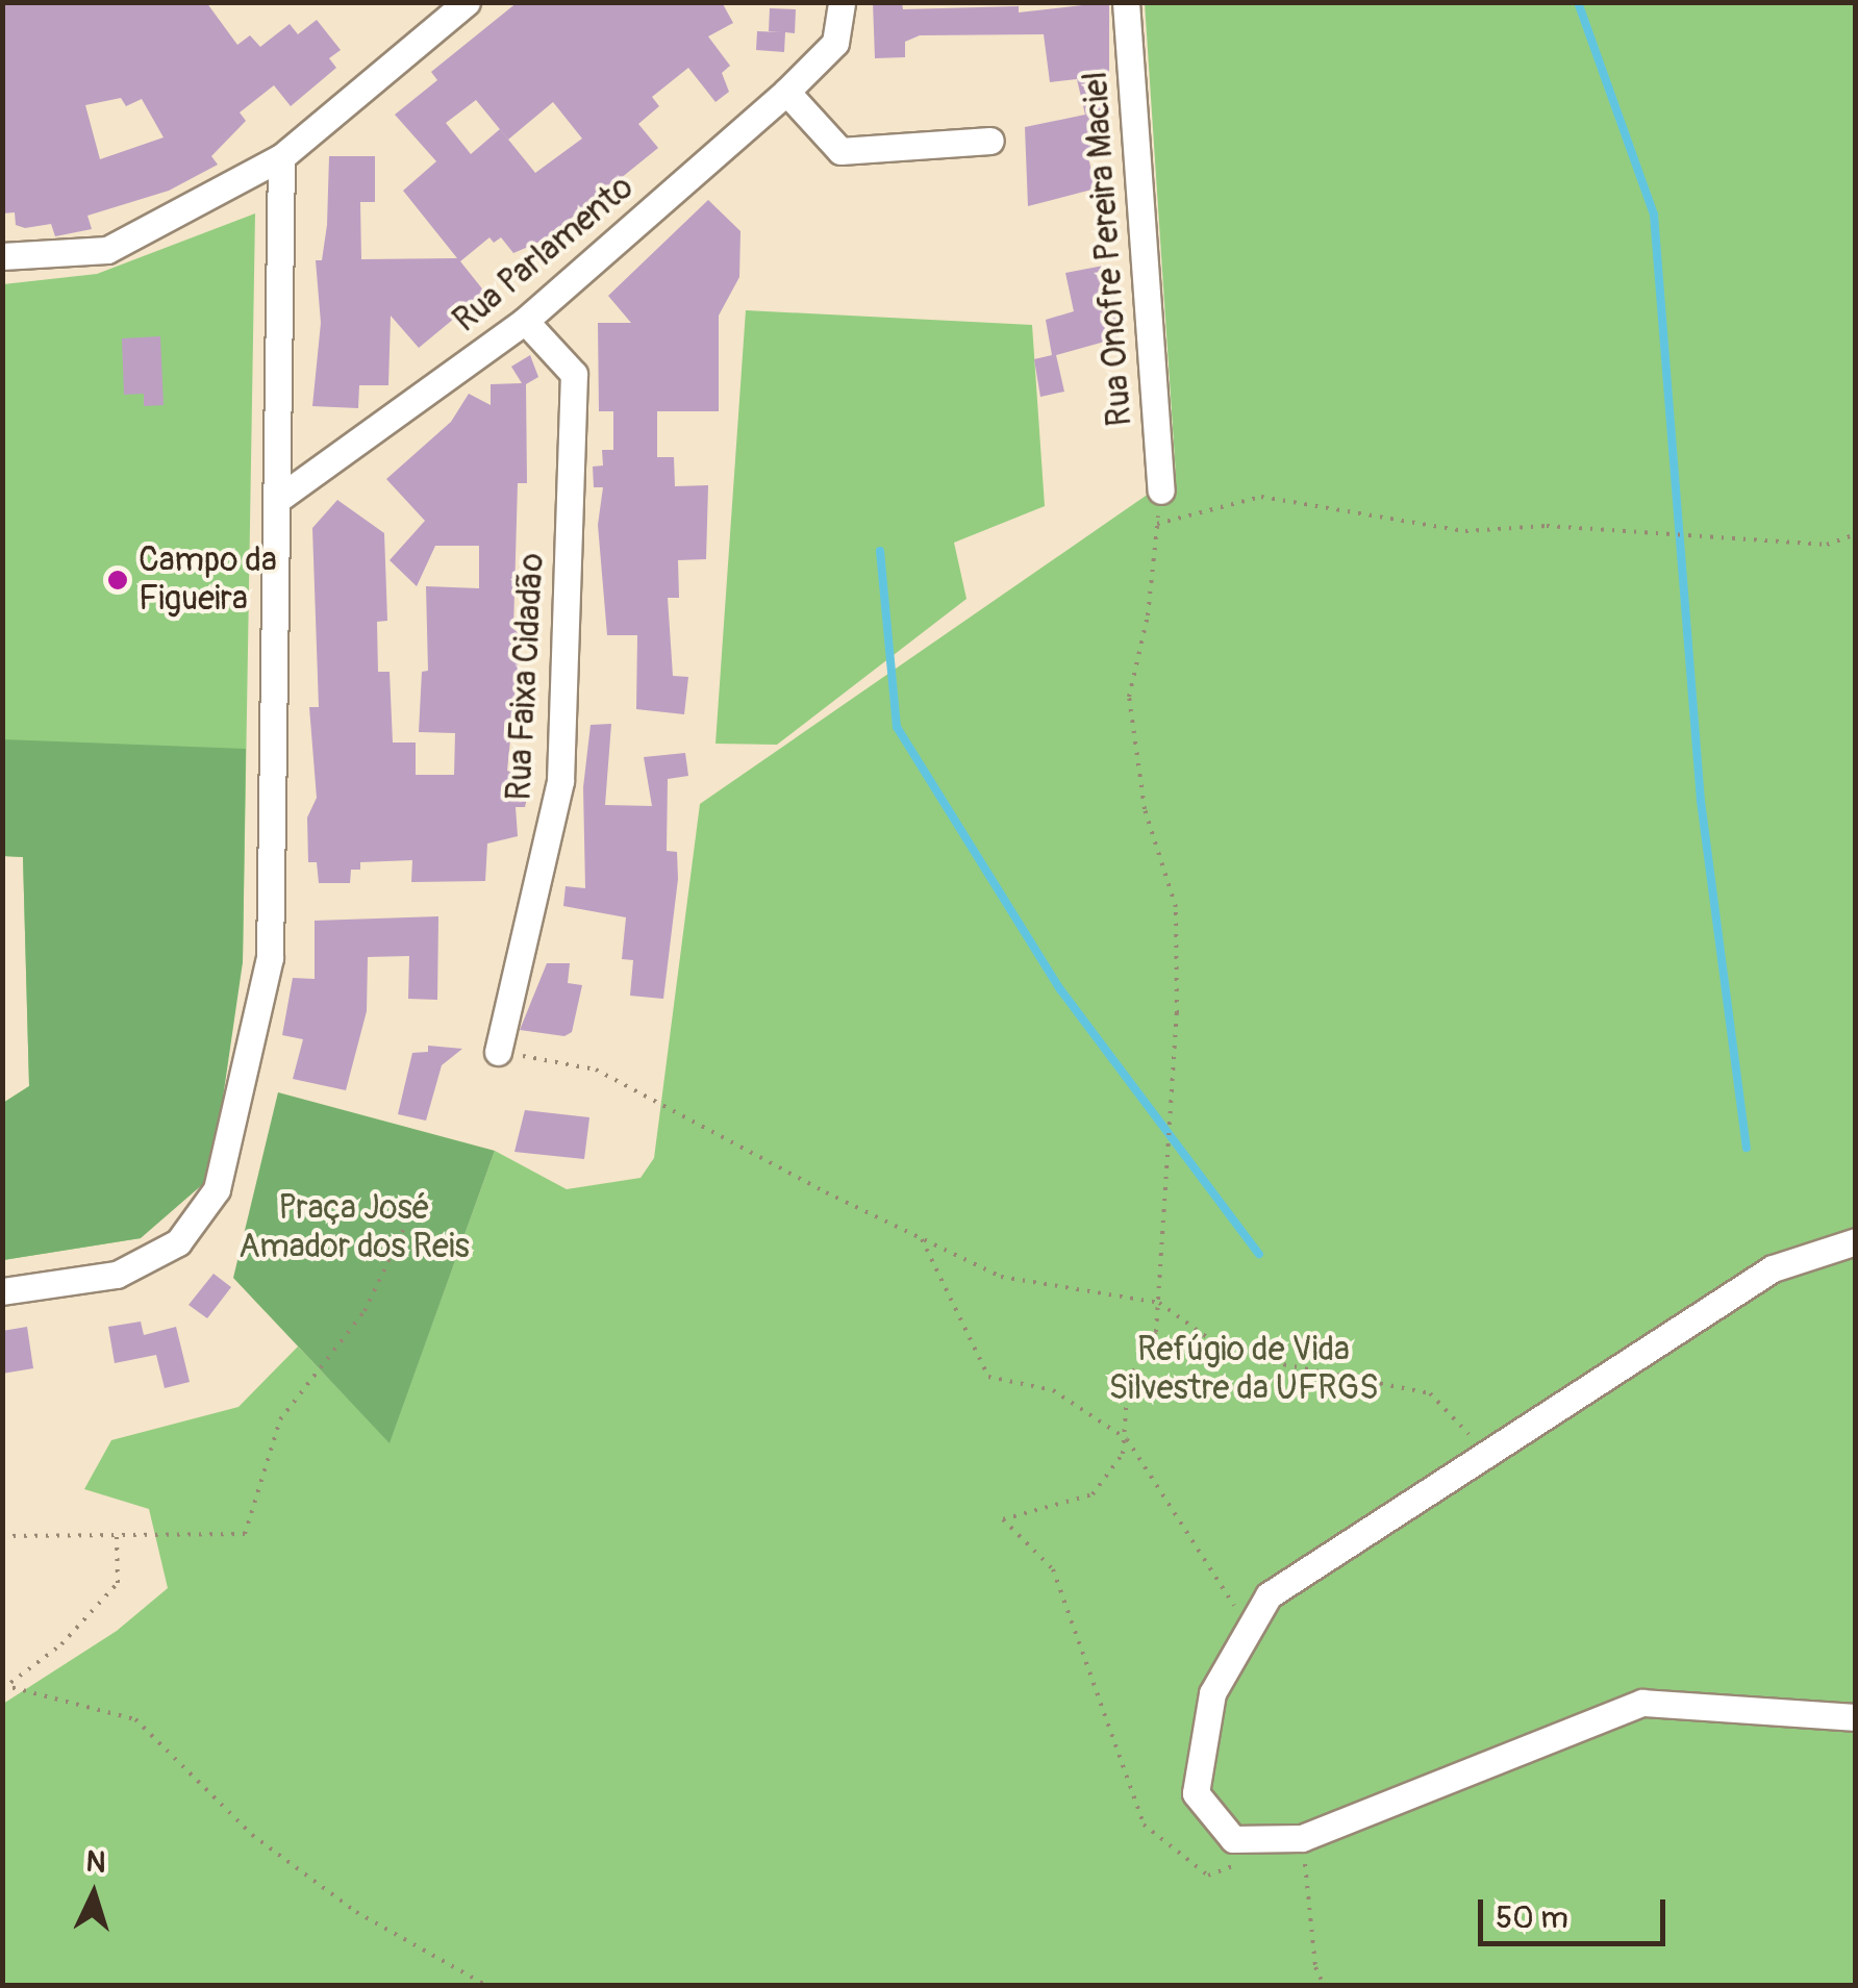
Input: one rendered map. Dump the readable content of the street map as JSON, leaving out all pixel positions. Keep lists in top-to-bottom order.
{
  "streets": {
    "street": ["Rua Onofre Pereira Maciel", "Rua Parlamento", "Rua Faixa Cidadão"]
  },
  "crossings": [
    ["Rua Parlamento", "Rua Faixa Cidadão"]
  ],
  "parks": ["Praça José Amador dos Reis", "Refúgio de Vida Silvestre da UFRGS"],
  "places": ["Campo da Figueira"],
  "scale_bar": "50 m",
  "north": "top"
}
